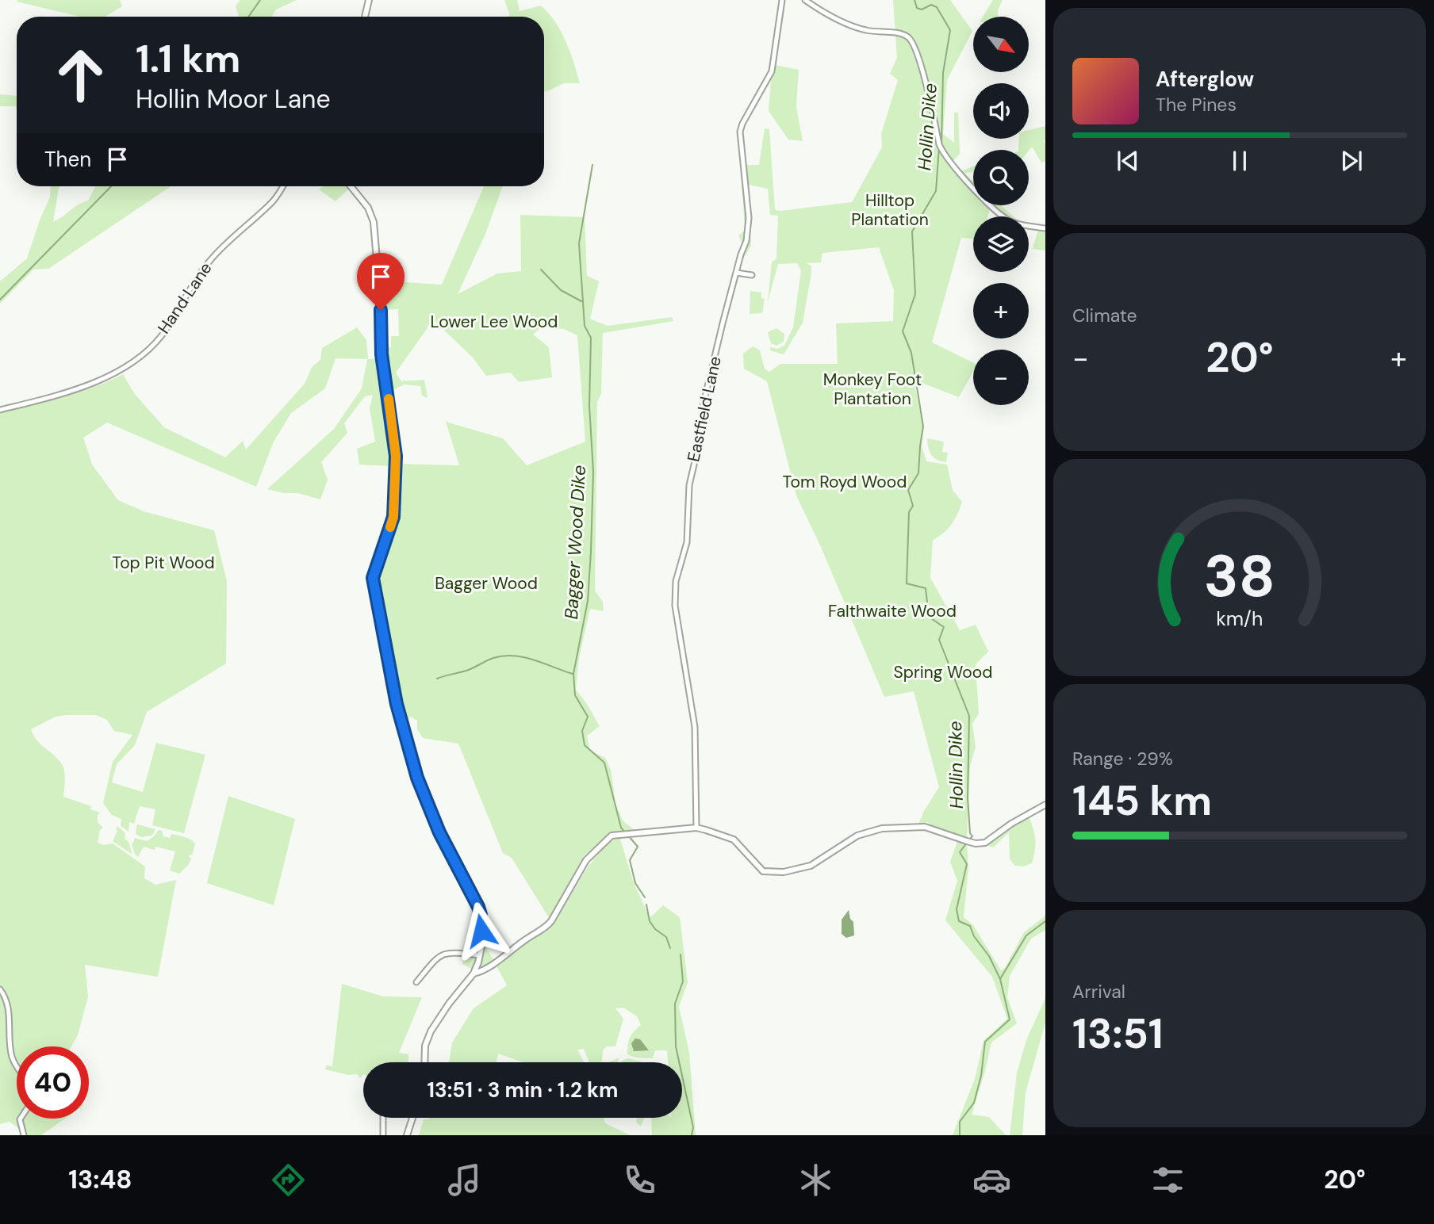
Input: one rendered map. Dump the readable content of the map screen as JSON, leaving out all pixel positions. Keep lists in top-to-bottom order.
{
  "streets": {
    "street": ["Hand Lane", "Eastfield Lane"]
  },
  "water": ["Hollin Dike", "Bagger Wood Dike"],
  "parks": [
    "Hilltop Plantation",
    "Lower Lee Wood",
    "Monkey Foot Plantation",
    "Tom Royd Wood",
    "Top Pit Wood",
    "Bagger Wood",
    "Falthwaite Wood",
    "Spring Wood"
  ],
  "north": "bottom right",
  "page": {
    "map_buttons": ["+", "−"],
    "turn": ["1.1 km", "Hollin Moor Lane"],
    "song": ["Afterglow", "The Pines"],
    "then": "Then",
    "tile": [
      "Climate",
      ["Range · 29%", "145 km"],
      ["Arrival", "13:51"]
    ],
    "heat": ["−", "20°", "+"],
    "limit": "40",
    "trip": "13:51 · 3 min · 1.2 km",
    "tabs": ["13:48", "20°"],
    "gauge": ["38", "km/h"]
  }
}
